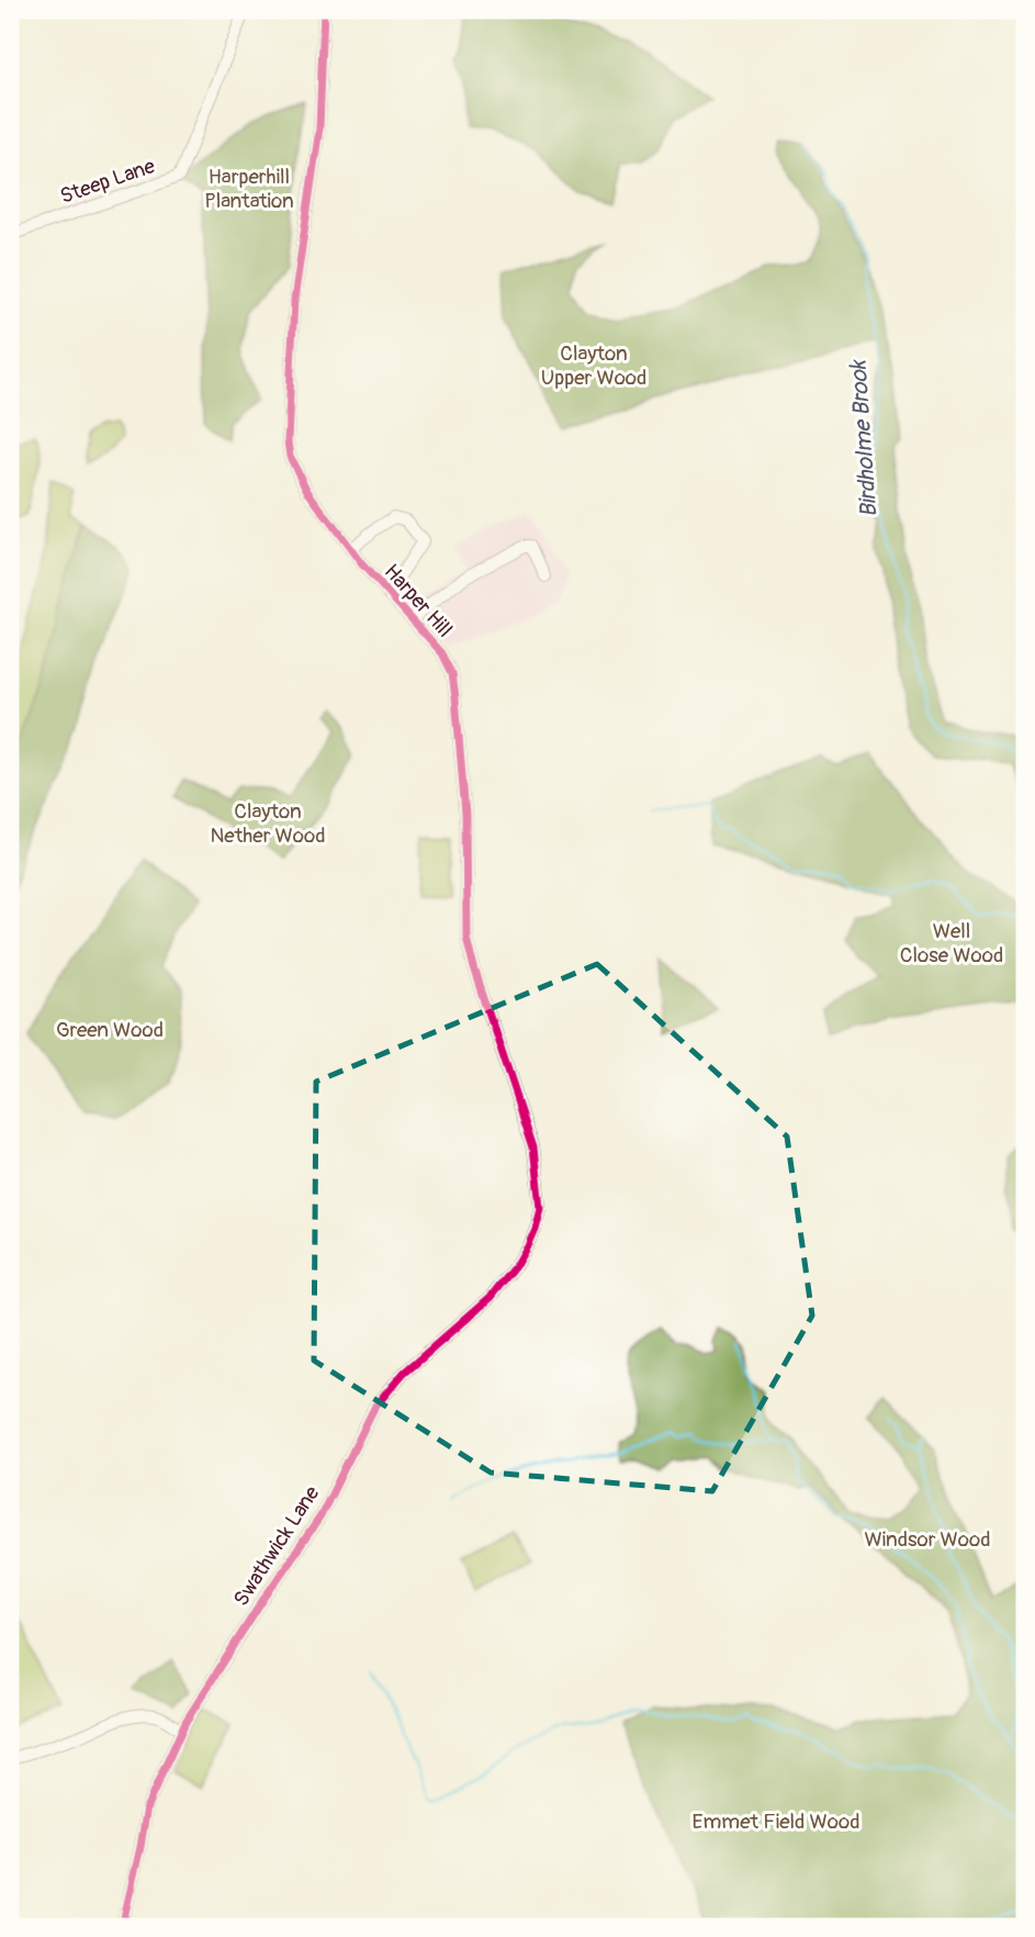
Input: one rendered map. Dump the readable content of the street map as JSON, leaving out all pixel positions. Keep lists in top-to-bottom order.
{
  "streets": {
    "street": ["Steep Lane", "Harper Hill", "Swathwick Lane"]
  },
  "crossings": [
    ["Harper Hill", "Swathwick Lane"]
  ],
  "water": ["Birdholme Brook"],
  "parks": [
    "Harperhill Plantation",
    "Clayton Upper Wood",
    "Clayton Nether Wood",
    "Well Close Wood",
    "Green Wood",
    "Windsor Wood",
    "Emmet Field Wood"
  ]
}
